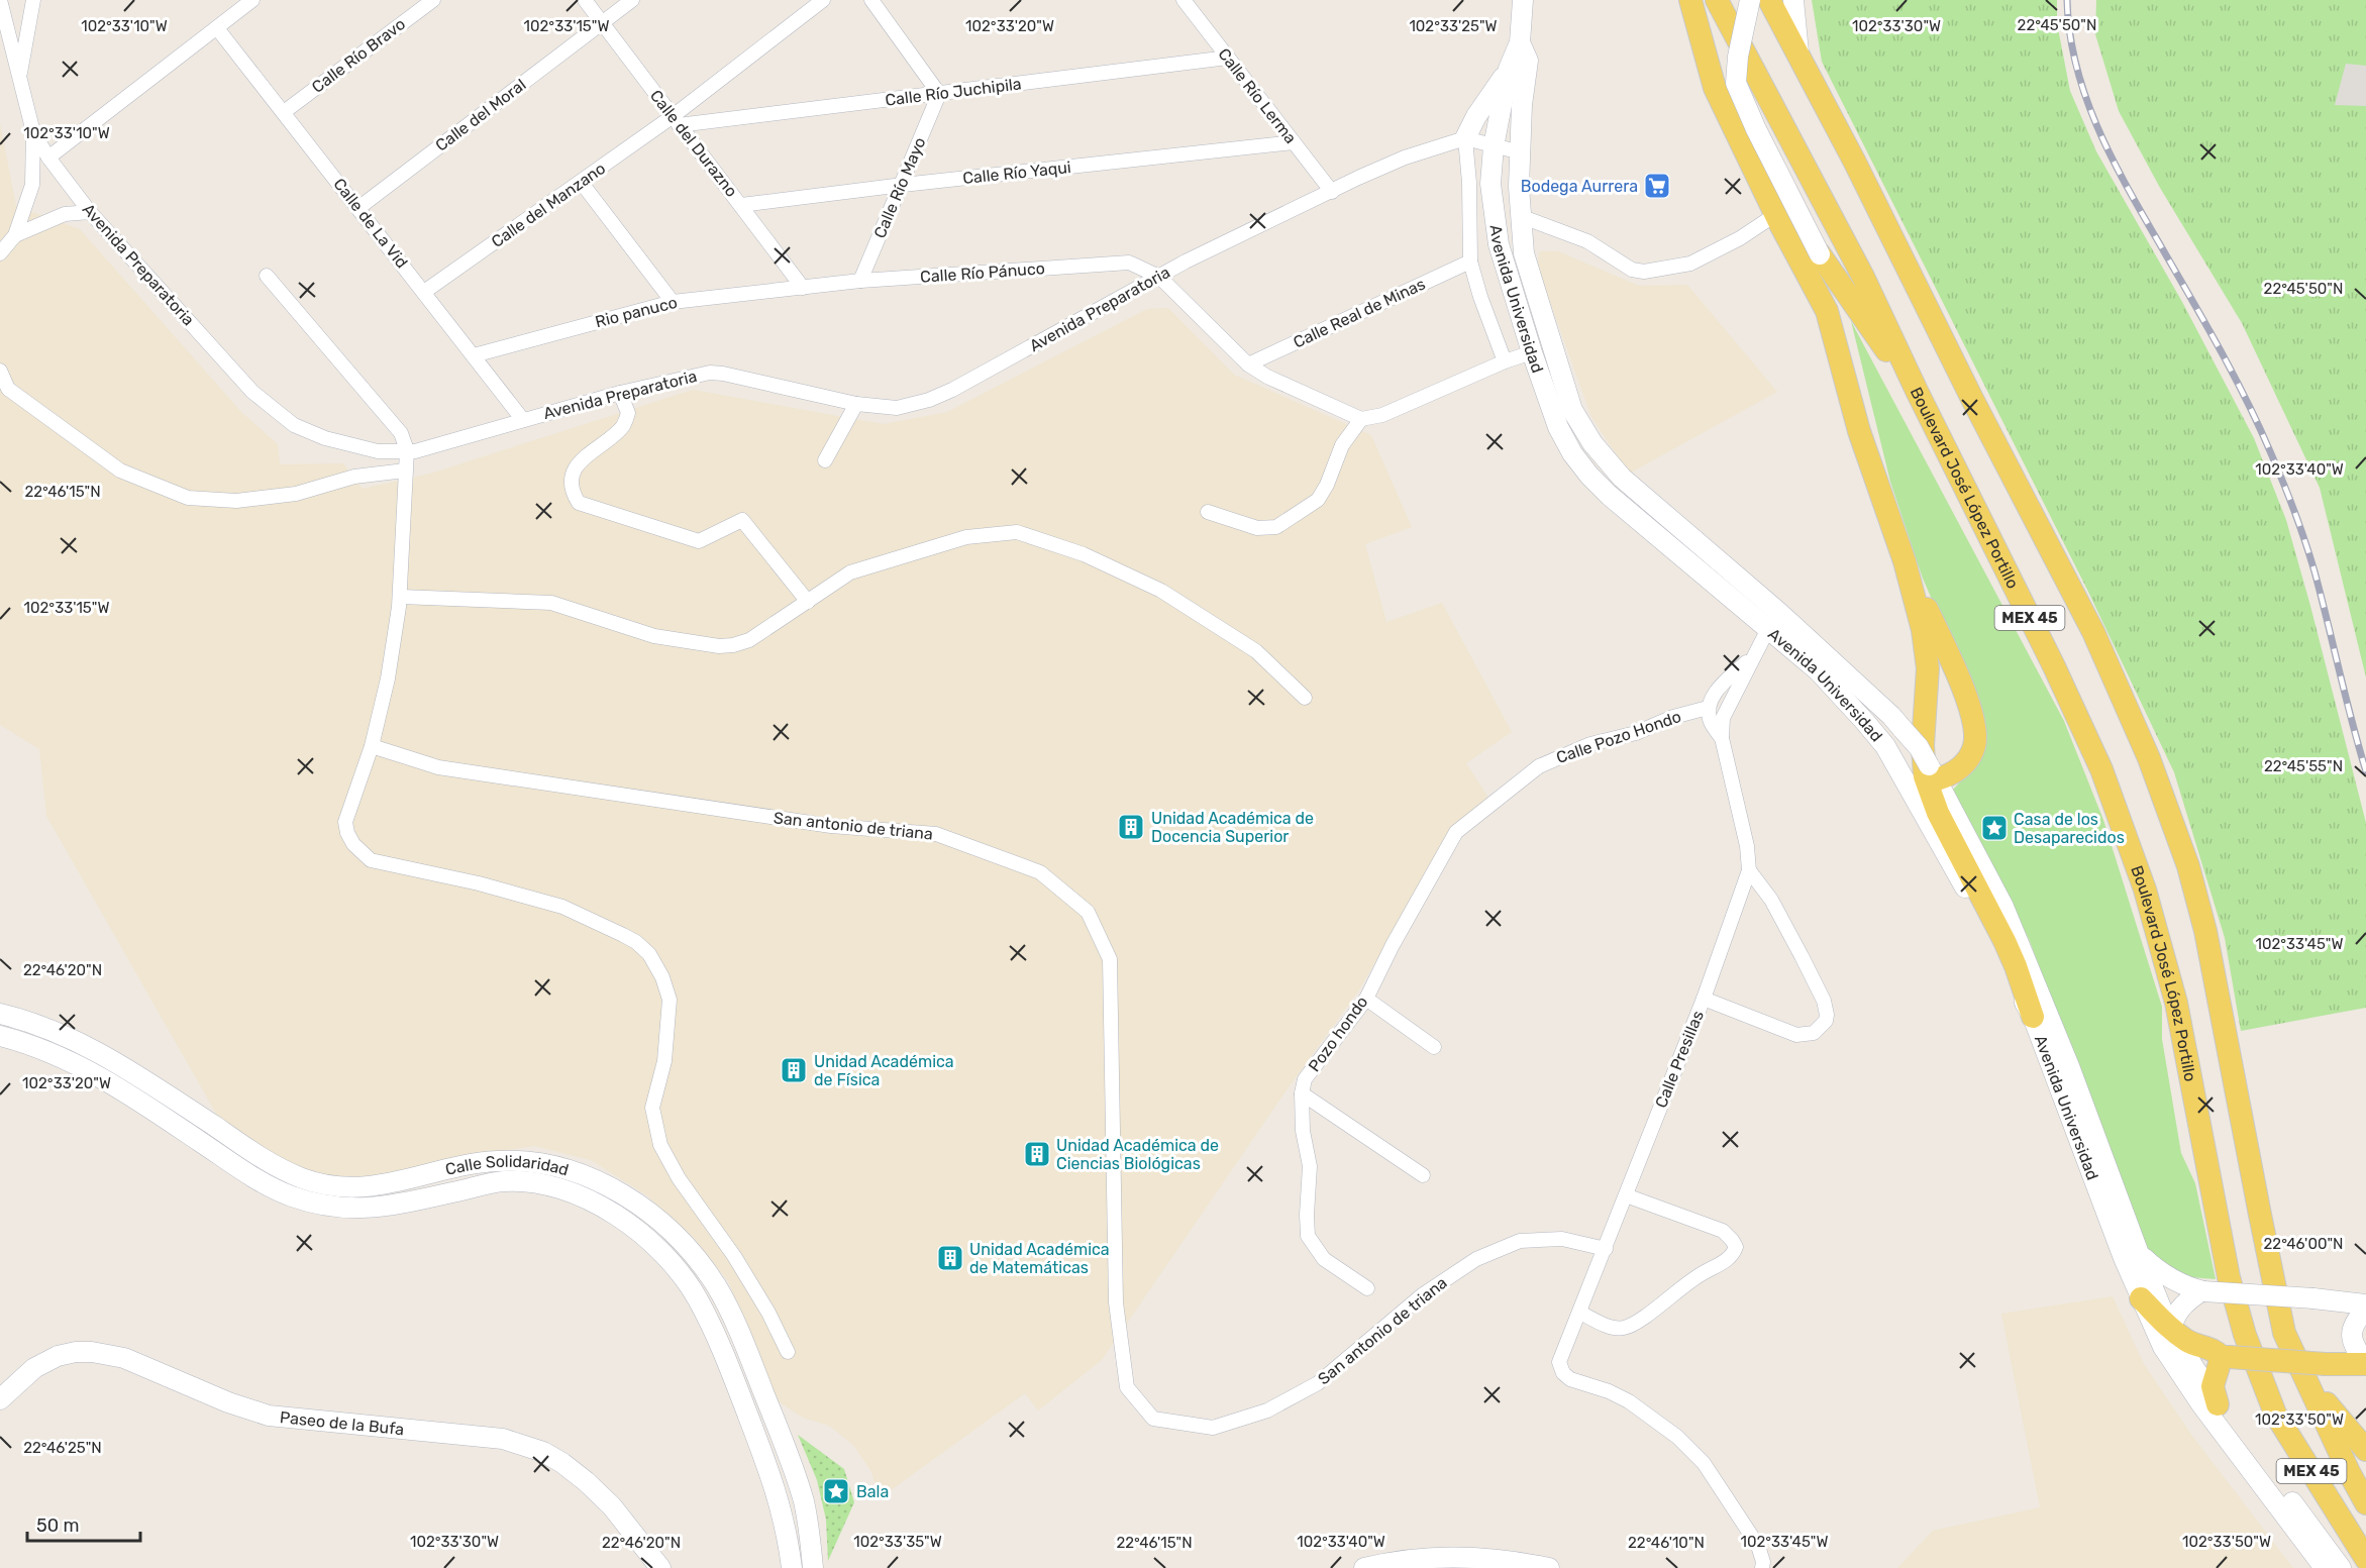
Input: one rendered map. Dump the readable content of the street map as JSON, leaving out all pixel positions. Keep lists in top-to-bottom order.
{
  "streets": {
    "main road": ["Boulevard José López Portillo", "MEX 45"],
    "street": [
      "Calle Río Bravo",
      "Calle Río Juchipila",
      "Calle Río Lerma",
      "Calle del Moral",
      "Calle del Durazno",
      "Calle Río Yaqui",
      "Calle Río Mayo",
      "Calle del Manzano",
      "Calle de La Vid",
      "Avenida Preparatoria",
      "Calle Río Pánuco",
      "Avenida Universidad",
      "Rio panuco",
      "Calle Real de Minas",
      "Calle Pozo Hondo",
      "San antonio de triana",
      "Pozo hondo",
      "Calle Presillas",
      "Calle Solidaridad",
      "Paseo de la Bufa"
    ]
  },
  "crossings": [
    ["Calle Río Bravo", "Calle de La Vid"],
    ["Calle Río Juchipila", "Calle Río Lerma"],
    ["Calle Río Juchipila", "Calle del Durazno"],
    ["Calle Río Juchipila", "Calle Río Mayo"],
    ["Calle Río Juchipila", "Calle del Manzano"],
    ["Calle Río Lerma", "Calle Río Yaqui"],
    ["Calle Río Lerma", "Avenida Preparatoria"],
    ["Calle del Moral", "Calle del Durazno"],
    ["Calle del Moral", "Calle de La Vid"],
    ["Calle del Durazno", "Calle Río Yaqui"],
    ["Calle del Durazno", "Calle del Manzano"],
    ["Calle del Durazno", "Calle Río Pánuco"],
    ["Calle del Durazno", "Rio panuco"],
    ["Calle Río Yaqui", "Calle Río Mayo"],
    ["Calle Río Mayo", "Calle Río Pánuco"],
    ["Calle del Manzano", "Calle de La Vid"],
    ["Calle de La Vid", "Avenida Preparatoria"],
    ["Calle de La Vid", "Rio panuco"],
    ["Avenida Preparatoria", "Calle Río Pánuco"],
    ["Calle Río Pánuco", "Rio panuco"],
    ["Calle Río Pánuco", "Calle Real de Minas"],
    ["Calle Pozo Hondo", "Pozo hondo"],
    ["San antonio de triana", "Calle Presillas"]
  ],
  "places": {
    "supermarket": ["Bodega Aurrera"],
    "building": [
      "Unidad Académica de Docencia Superior",
      "Unidad Académica de Física",
      "Unidad Académica de Ciencias Biológicas",
      "Unidad Académica de Matemáticas"
    ],
    "place": ["Casa de los Desaparecidos", "Bala"]
  },
  "scale_bar": "50 m",
  "coordinates": [
    "22°45'50\"N",
    "102°33'30\"W",
    "102°33'10\"W",
    "102°33'15\"W",
    "102°33'20\"W",
    "102°33'25\"W",
    "102°33'40\"W",
    "22°46'15\"N",
    "22°45'55\"N",
    "102°33'45\"W",
    "22°46'20\"N",
    "22°46'00\"N",
    "102°33'50\"W",
    "22°46'25\"N",
    "102°33'35\"W",
    "22°46'10\"N"
  ]
}
